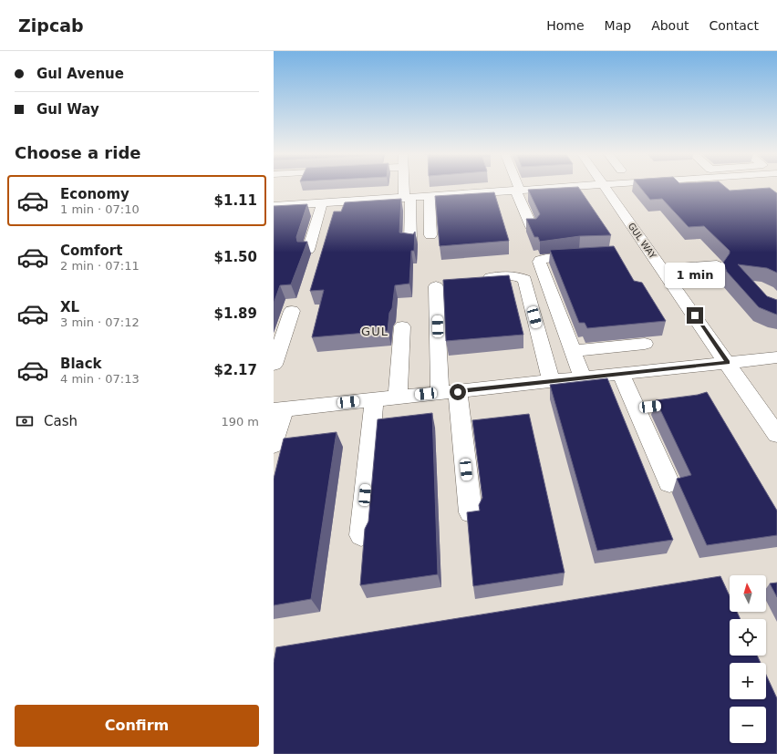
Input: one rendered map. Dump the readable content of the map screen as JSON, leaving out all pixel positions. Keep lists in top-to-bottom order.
{
  "streets": {
    "street": ["GUL WAY"]
  },
  "districts": ["GUL"],
  "north": "top",
  "page": {
    "header": "Zipcab",
    "nav": [
      "Home",
      "Map",
      "About",
      "Contact"
    ],
    "banner": ["Gul Avenue", "Gul Way"],
    "heading": "Choose a ride",
    "list": [
      {
        "name": "Economy",
        "note": "1 min · 07:10",
        "value": "$1.11"
      },
      {
        "name": "Comfort",
        "note": "2 min · 07:11",
        "value": "$1.50"
      },
      {
        "name": "XL",
        "note": "3 min · 07:12",
        "value": "$1.89"
      },
      {
        "name": "Black",
        "note": "4 min · 07:13",
        "value": "$2.17"
      }
    ],
    "bubble": "1 min",
    "pay": ["Cash", "190 m"],
    "map_buttons": ["+", "−"],
    "buttons": "Confirm"
  }
}
